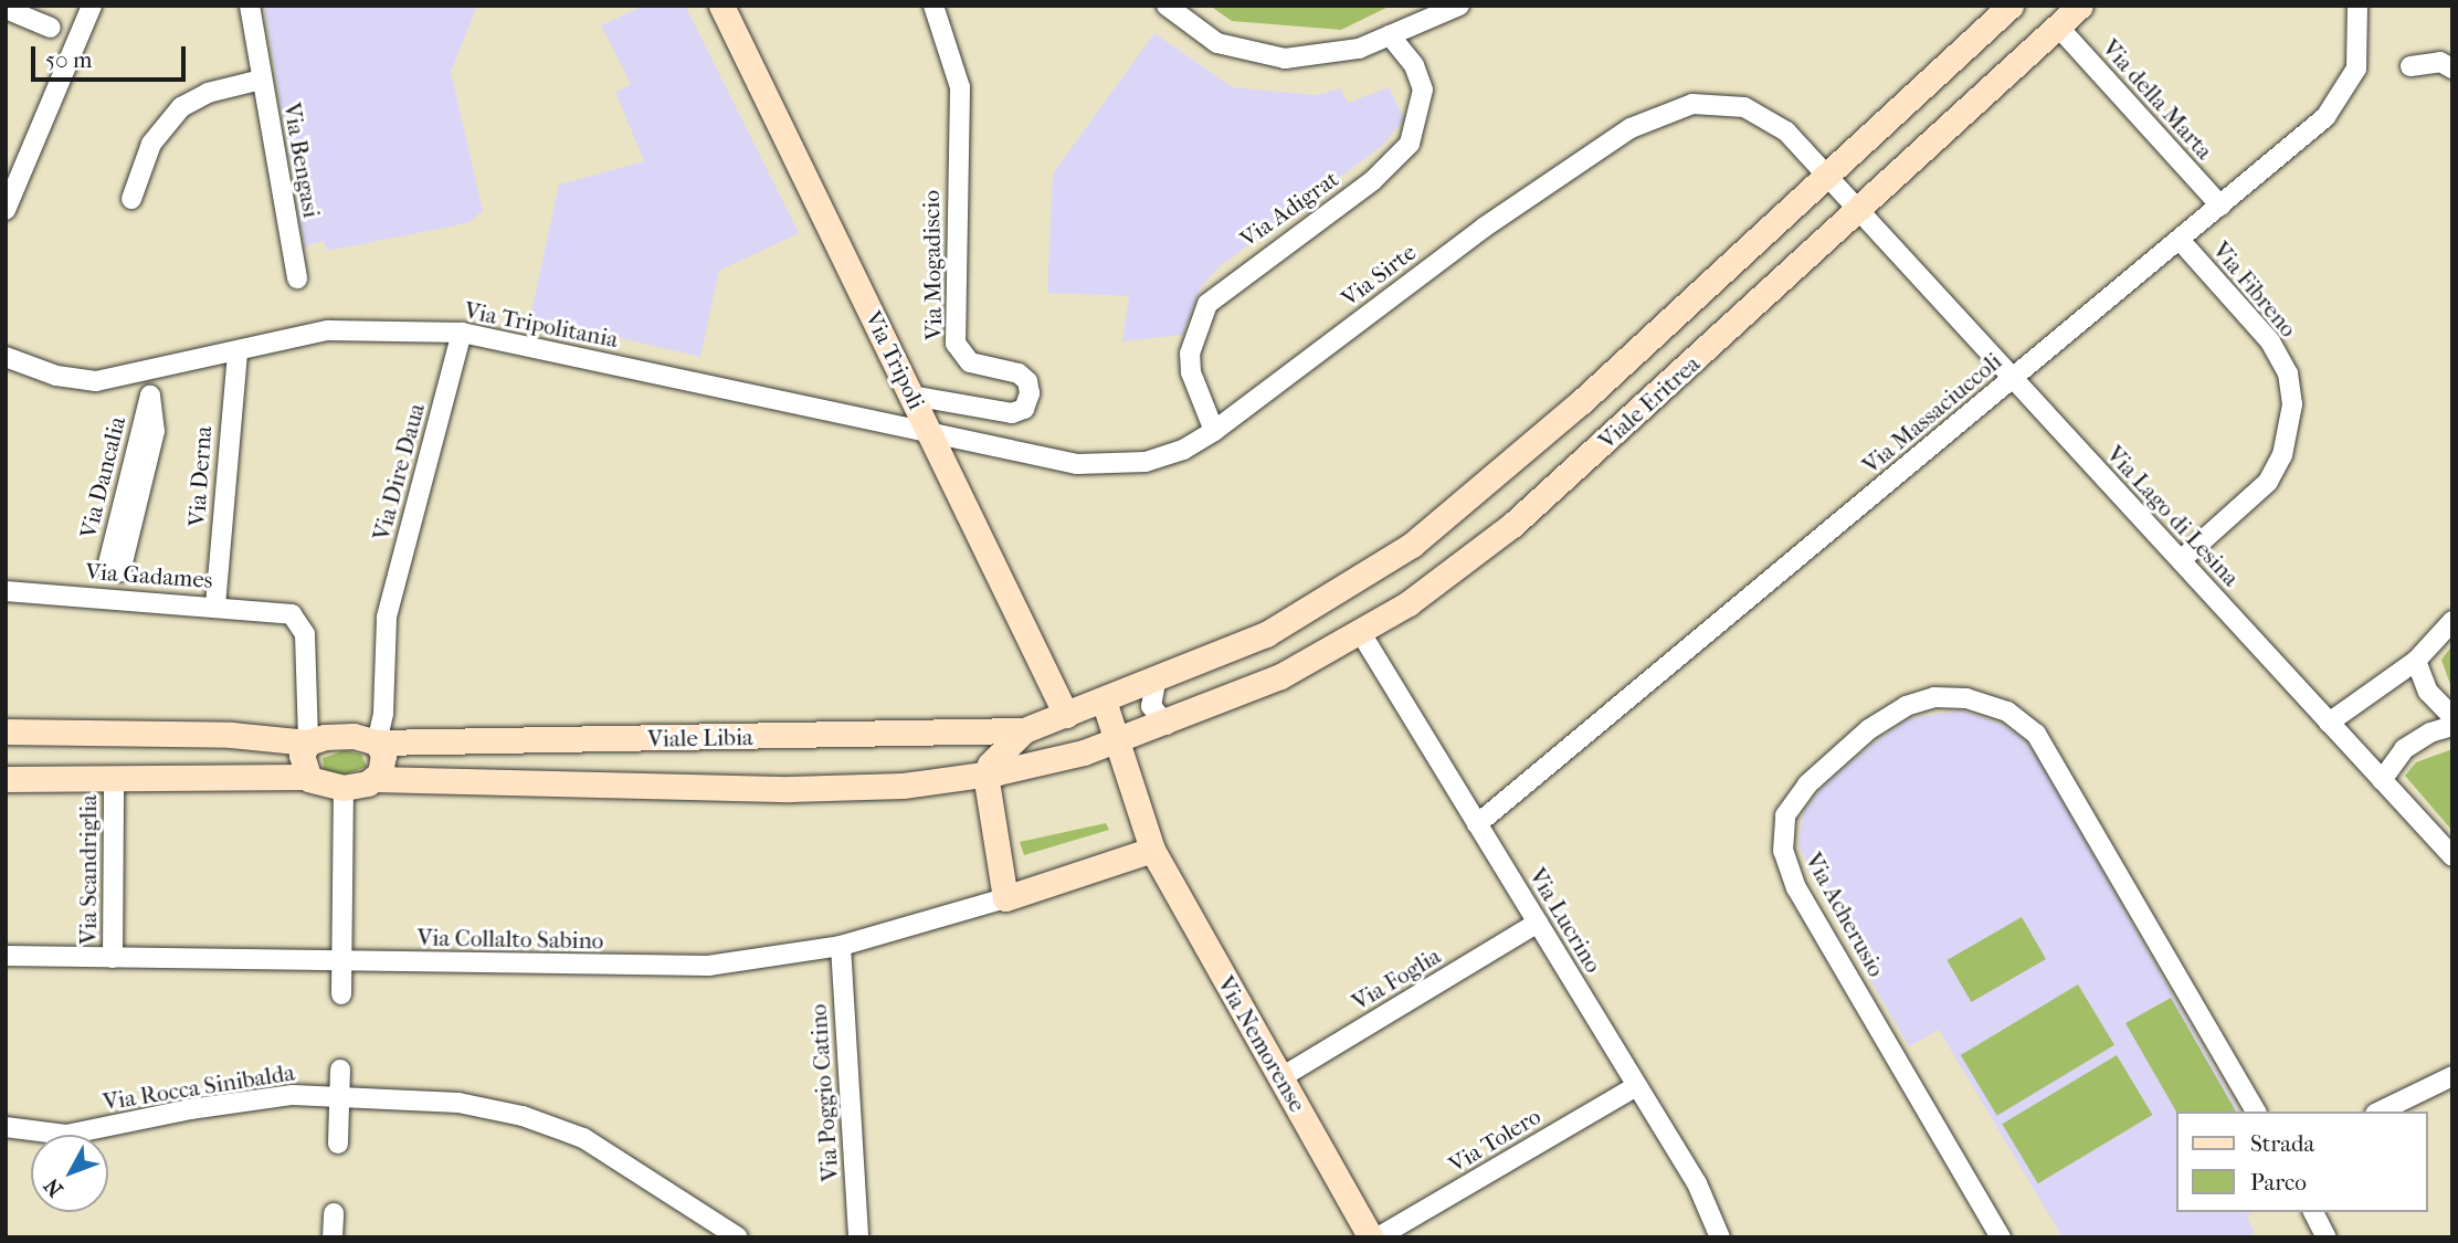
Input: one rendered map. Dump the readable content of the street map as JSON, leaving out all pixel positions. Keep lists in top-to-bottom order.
{
  "streets": {
    "street": [
      "Via della Marta",
      "Via Bengasi",
      "Via Adigrat",
      "Via Mogadiscio",
      "Via Sirte",
      "Via Fibreno",
      "Via Tripolitania",
      "Via Tripoli",
      "Viale Eritrea",
      "Via Massaciuccoli",
      "Via Dire Daua",
      "Via Derna",
      "Via Dancalia",
      "Via Lago di Lesina",
      "Via Gadames",
      "Viale Libia",
      "Via Scandriglia",
      "Via Acherusio",
      "Via Lucrino",
      "Via Collalto Sabino",
      "Via Foglia",
      "Via Nemorense",
      "Via Rocca Sinibalda",
      "Via Poggio Catino",
      "Via Tolero"
    ]
  },
  "crossings": [
    ["Via della Marta", "Viale Eritrea"],
    ["Via della Marta", "Via Massaciuccoli"],
    ["Via Adigrat", "Via Sirte"],
    ["Via Mogadiscio", "Via Tripoli"],
    ["Via Sirte", "Via Tripolitania"],
    ["Via Sirte", "Via Tripoli"],
    ["Via Sirte", "Viale Eritrea"],
    ["Via Sirte", "Via Lago di Lesina"],
    ["Via Fibreno", "Via Massaciuccoli"],
    ["Via Fibreno", "Via Lago di Lesina"],
    ["Via Tripolitania", "Via Tripoli"],
    ["Via Tripolitania", "Via Dire Daua"],
    ["Via Tripolitania", "Via Derna"],
    ["Via Tripoli", "Viale Eritrea"],
    ["Viale Eritrea", "Via Lago di Lesina"],
    ["Viale Eritrea", "Viale Libia"],
    ["Viale Eritrea", "Via Lucrino"],
    ["Viale Eritrea", "Via Nemorense"],
    ["Via Massaciuccoli", "Via Lago di Lesina"],
    ["Via Massaciuccoli", "Via Lucrino"],
    ["Via Dire Daua", "Viale Libia"],
    ["Via Derna", "Via Gadames"],
    ["Via Dancalia", "Via Gadames"],
    ["Via Gadames", "Viale Libia"],
    ["Viale Libia", "Via Nemorense"],
    ["Via Scandriglia", "Via Collalto Sabino"],
    ["Via Lucrino", "Via Foglia"],
    ["Via Lucrino", "Via Tolero"],
    ["Via Collalto Sabino", "Via Poggio Catino"],
    ["Via Foglia", "Via Nemorense"]
  ],
  "legend": ["Strada", "Parco"],
  "scale_bar": "50 m",
  "north": "bottom left"
}
